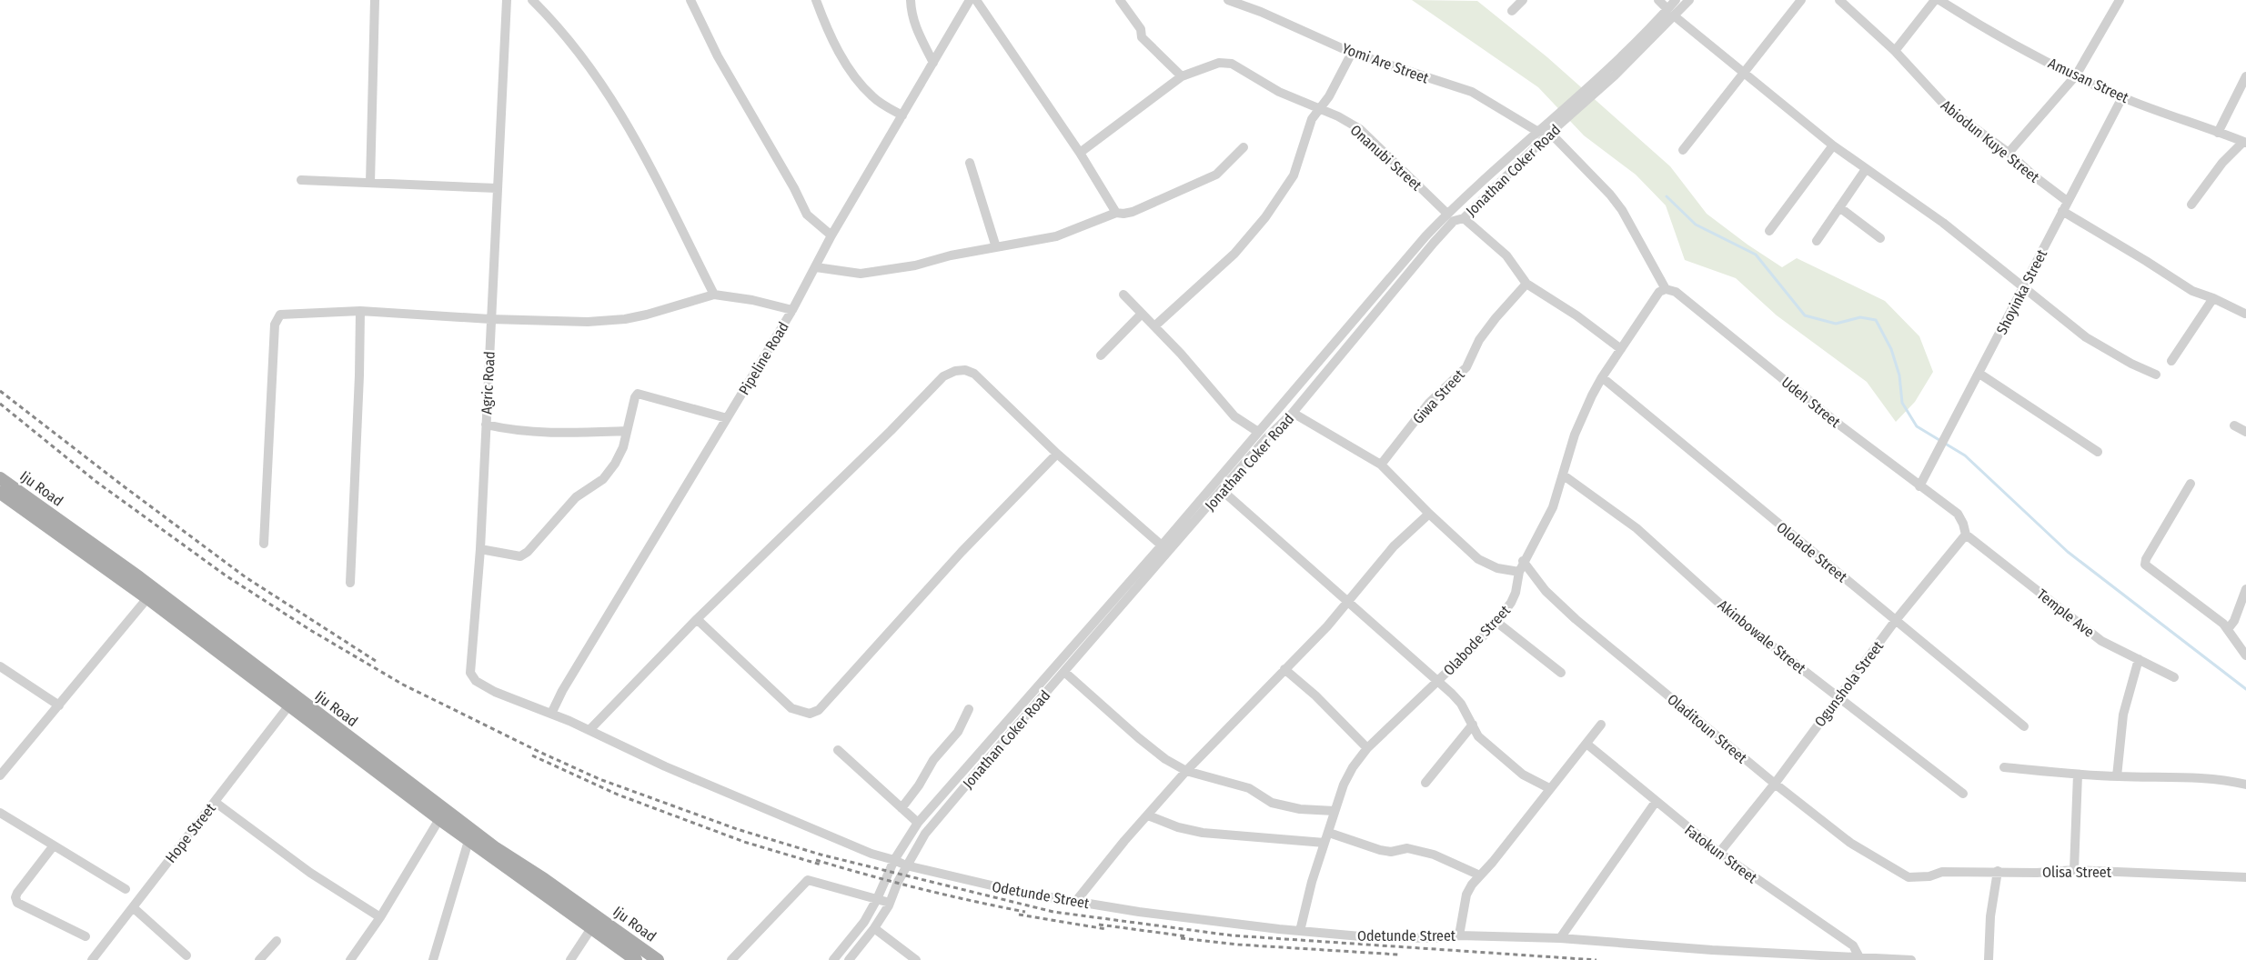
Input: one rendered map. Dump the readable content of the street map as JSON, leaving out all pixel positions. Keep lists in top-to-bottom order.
{
  "streets": {
    "main road": ["Iju Road"],
    "street": [
      "Yomi Are Street",
      "Amusan Street",
      "Abiodun Kuye Street",
      "Onanubi Street",
      "Jonathan Coker Road",
      "Shoyinka Street",
      "Pipeline Road",
      "Agric Road",
      "Giwa Street",
      "Udeh Street",
      "Ololade Street",
      "Temple Ave",
      "Akinbowale Street",
      "Olabode Street",
      "Ogunshola Street",
      "Oladitoun Street",
      "Hope Street",
      "Fatokun Street",
      "Olisa Street",
      "Odetunde Street"
    ]
  },
  "crossings": [
    ["Yomi Are Street", "Jonathan Coker Road"],
    ["Amusan Street", "Shoyinka Street"],
    ["Abiodun Kuye Street", "Shoyinka Street"],
    ["Onanubi Street", "Jonathan Coker Road"],
    ["Jonathan Coker Road", "Odetunde Street"],
    ["Shoyinka Street", "Udeh Street"],
    ["Pipeline Road", "Agric Road"],
    ["Pipeline Road", "Odetunde Street"],
    ["Agric Road", "Odetunde Street"],
    ["Udeh Street", "Temple Ave"],
    ["Udeh Street", "Olabode Street"],
    ["Udeh Street", "Ogunshola Street"],
    ["Iju Road", "Hope Street"],
    ["Ololade Street", "Olabode Street"],
    ["Ololade Street", "Ogunshola Street"],
    ["Temple Ave", "Ogunshola Street"],
    ["Akinbowale Street", "Olabode Street"],
    ["Akinbowale Street", "Ogunshola Street"],
    ["Olabode Street", "Oladitoun Street"],
    ["Olabode Street", "Odetunde Street"],
    ["Ogunshola Street", "Oladitoun Street"],
    ["Ogunshola Street", "Fatokun Street"],
    ["Oladitoun Street", "Olisa Street"],
    ["Fatokun Street", "Odetunde Street"]
  ]
}
